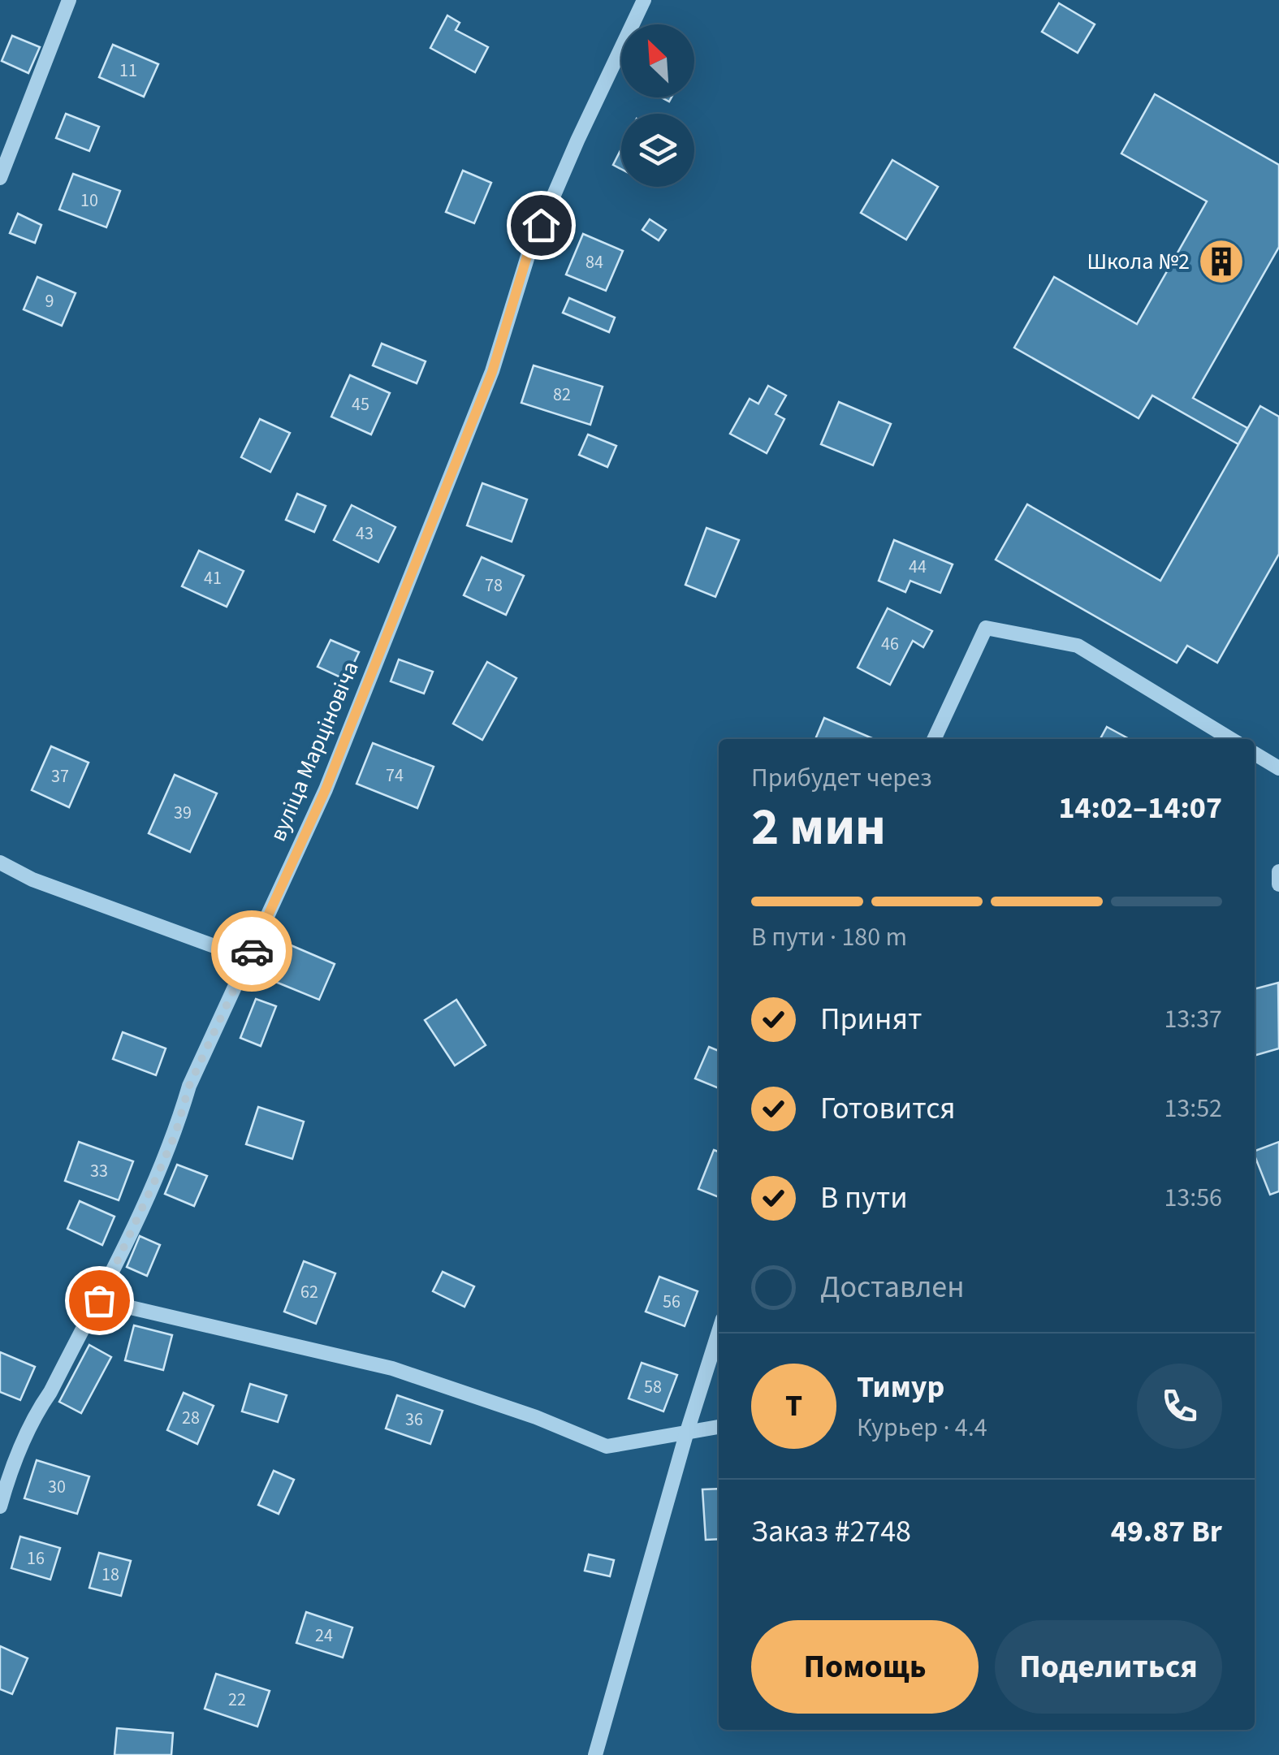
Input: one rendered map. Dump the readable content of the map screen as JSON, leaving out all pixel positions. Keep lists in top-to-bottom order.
{
  "streets": {
    "street": ["вуліца Марціновіча"]
  },
  "places": {
    "building": ["Школа №2"]
  },
  "house_numbers": [
    "11",
    "10",
    "84",
    "9",
    "82",
    "45",
    "43",
    "44",
    "41",
    "78",
    "46",
    "74",
    "37",
    "39",
    "33",
    "62",
    "56",
    "58",
    "28",
    "36",
    "30",
    "16",
    "18",
    "24",
    "22"
  ],
  "north": "top left",
  "page": {
    "heading": ["2 мин", "Прибудет через", "14:02–14:07"],
    "panel": [
      "Тимур",
      "Курьер · 4.4",
      "Заказ #2748",
      "49.87 Br"
    ],
    "bar": "В пути · 180 m",
    "list": [
      ["Принят", "13:37"],
      ["Готовится", "13:52"],
      ["В пути", "13:56"],
      "Доставлен"
    ],
    "round": "Т",
    "buttons": ["Помощь", "Поделиться"]
  }
}
